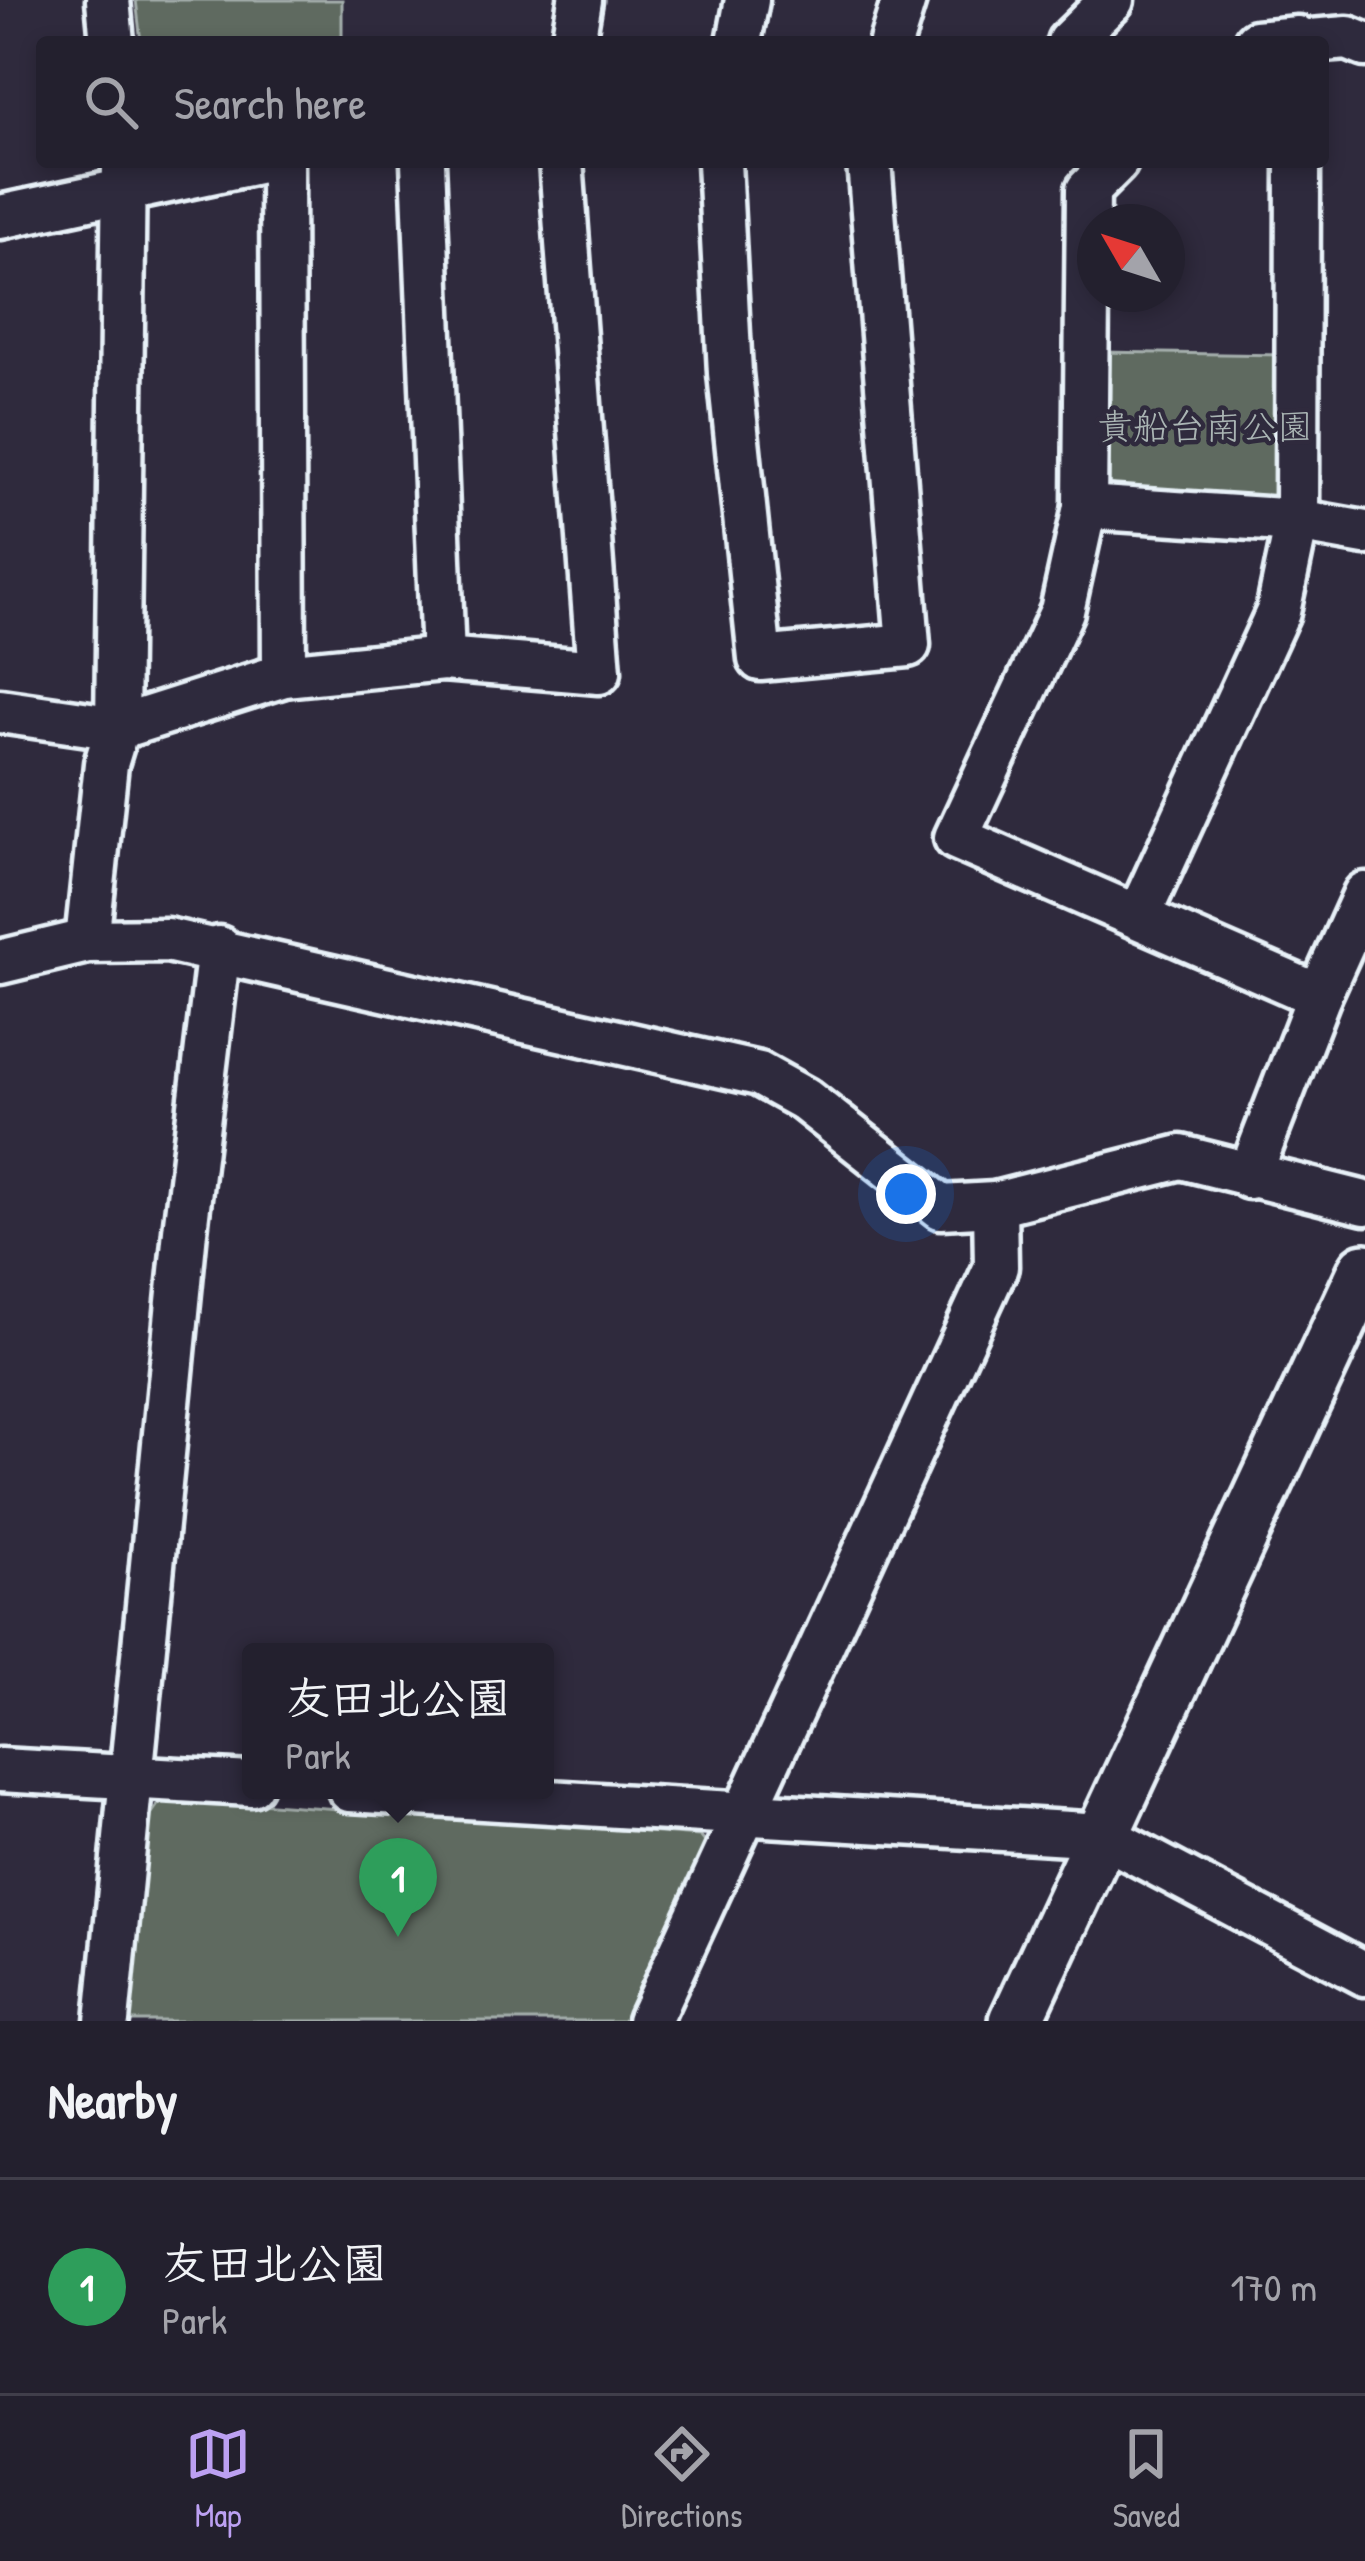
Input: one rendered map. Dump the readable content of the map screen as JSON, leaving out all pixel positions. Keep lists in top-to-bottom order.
{
  "parks": ["貴船台南公園"],
  "north": "top left",
  "page": {
    "search": "Search here",
    "popup": ["友田北公園", "Park"],
    "pins": "1",
    "heading": "Nearby",
    "list": [
      {
        "mark": "1",
        "name": "友田北公園",
        "note": "Park",
        "value": "170 m"
      }
    ],
    "nav": ["Map", "Directions", "Saved"]
  }
}
